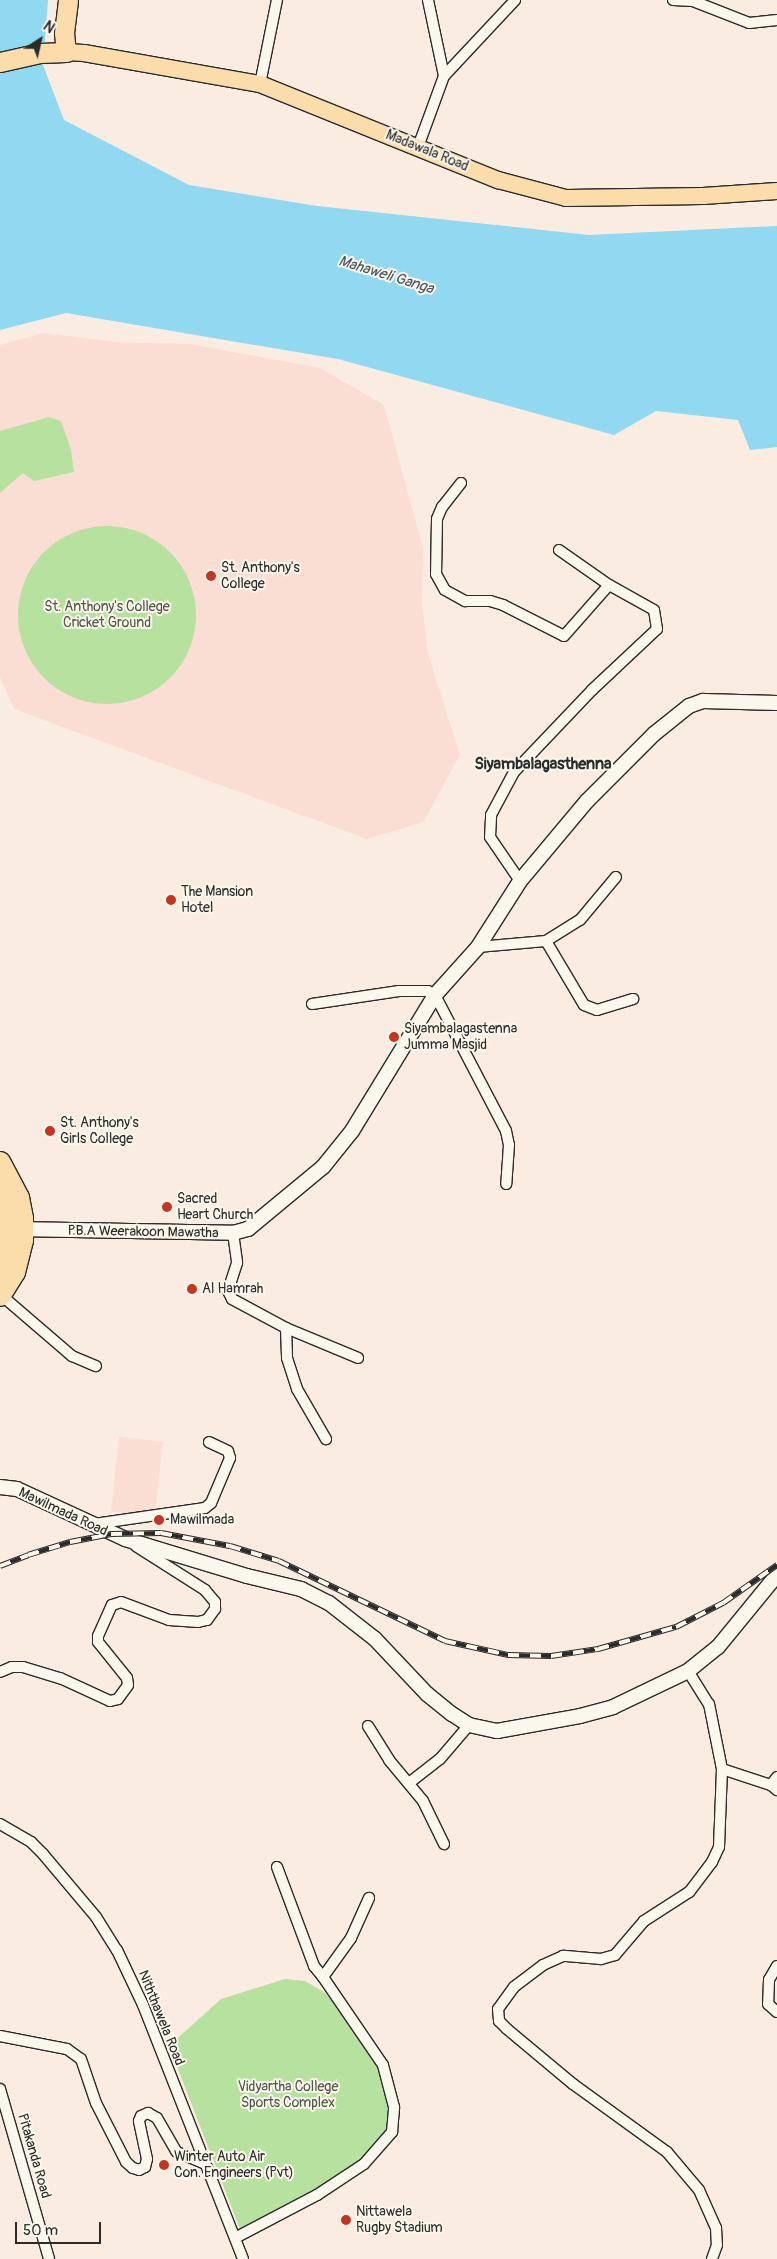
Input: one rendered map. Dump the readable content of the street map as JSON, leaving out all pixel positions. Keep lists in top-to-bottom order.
{
  "streets": {
    "highway": ["Madawala Road"],
    "street": [
      "P.B.A Weerakoon Mawatha",
      "Mawilmada Road",
      "Niththawela Road",
      "Pitakanda Road"
    ]
  },
  "districts": ["Siyambalagasthenna"],
  "water": ["Mahaweli Ganga"],
  "parks": ["St. Anthony's College Cricket Ground", "Vidyartha College Sports Complex"],
  "places": [
    "St. Anthony's College",
    "The Mansion Hotel",
    "Siyambalagastenna Jumma Masjid",
    "St. Anthony's Girls College",
    "Sacred Heart Church",
    "Al Hamrah",
    "Mawilmada",
    "Winter Auto Air Con. Engineers (Pvt)",
    "Nittawela Rugby Stadium"
  ],
  "scale_bar": "50 m",
  "north": "top right"
}
